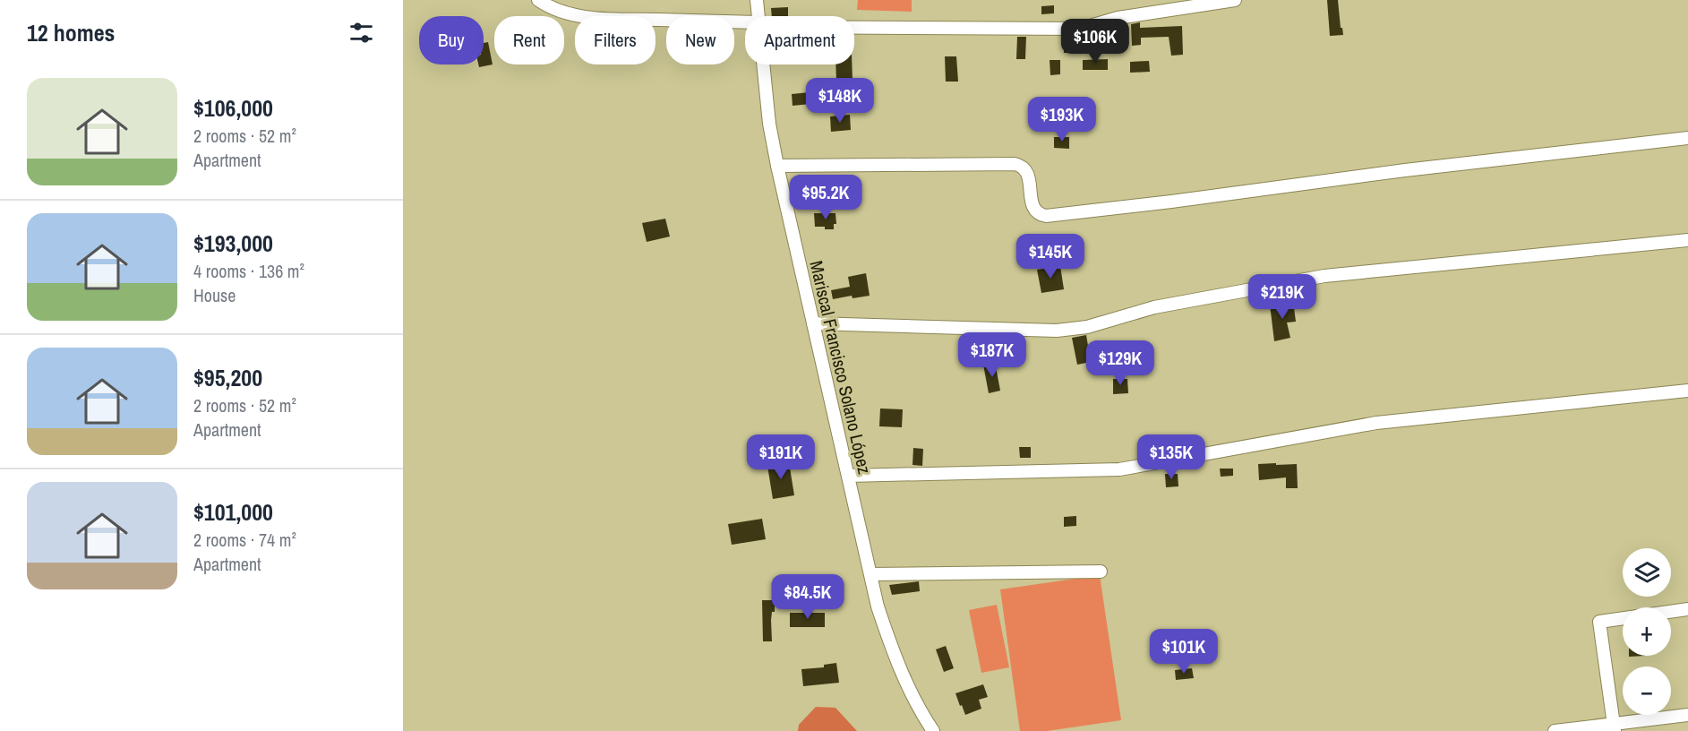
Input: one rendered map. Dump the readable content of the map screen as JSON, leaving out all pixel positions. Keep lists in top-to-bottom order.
{
  "streets": {
    "street": ["Mariscal Francisco Solano López"]
  },
  "page": {
    "heading": "12 homes",
    "chip": [
      "Buy",
      "Rent",
      "Filters",
      "New",
      "Apartment"
    ],
    "price": [
      "$106K",
      "$148K",
      "$193K",
      "$95.2K",
      "$145K",
      "$219K",
      "$187K",
      "$129K",
      "$191K",
      "$135K",
      "$84.5K",
      "$101K"
    ],
    "list": [
      {
        "name": "$106,000",
        "note": "2 rooms · 52 m² · Apartment"
      },
      {
        "name": "$193,000",
        "note": "4 rooms · 136 m² · House"
      },
      {
        "name": "$95,200",
        "note": "2 rooms · 52 m² · Apartment"
      },
      {
        "name": "$101,000",
        "note": "2 rooms · 74 m² · Apartment"
      }
    ],
    "map_buttons": ["+", "−"]
  }
}
